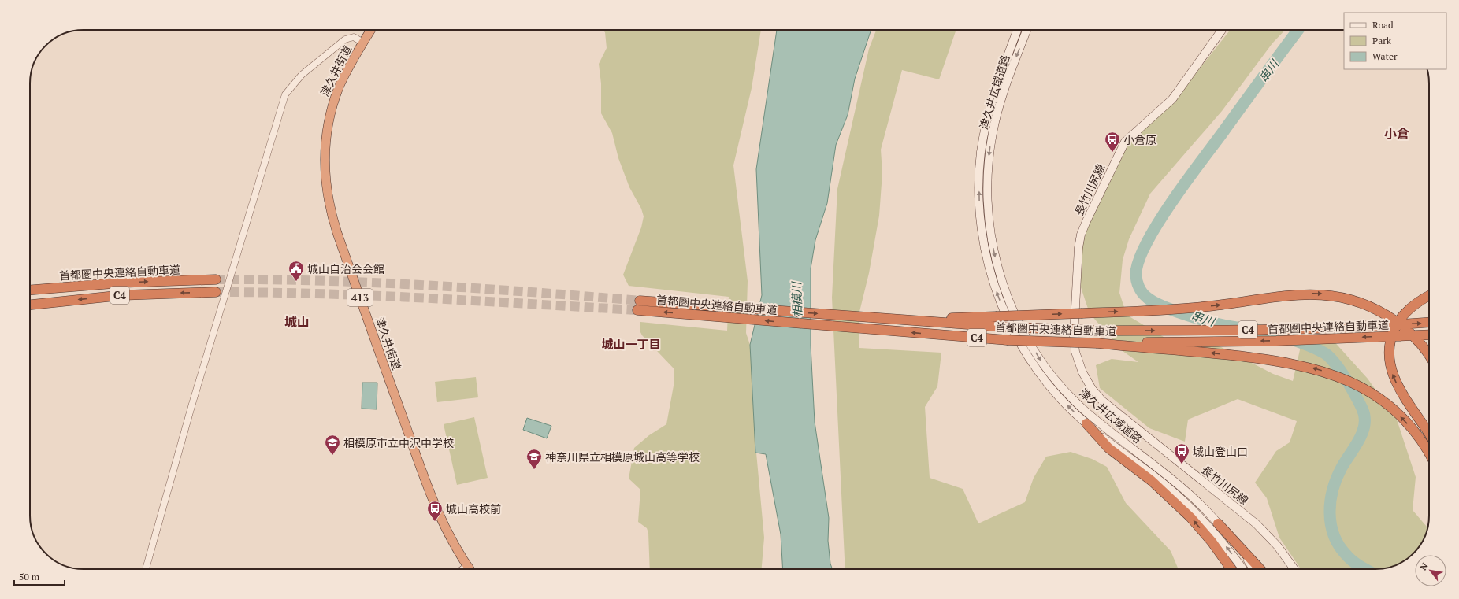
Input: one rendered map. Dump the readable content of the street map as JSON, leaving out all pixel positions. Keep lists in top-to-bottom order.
{
  "streets": {
    "highway": [
      "津久井街道",
      "首都圏中央連絡自動車道",
      "C4",
      "413"
    ],
    "main road": ["津久井広域道路", "長竹川尻線"]
  },
  "districts": ["小倉", "城山", "城山一丁目"],
  "water": ["串川", "相模川"],
  "places": {
    "bus stop": ["小倉原", "城山登山口", "城山高校前"],
    "public building": ["城山自治会会館"],
    "school or university": ["相模原市立中沢中学校", "神奈川県立相模原城山高等学校"]
  },
  "legend": ["Road", "Park", "Water"],
  "scale_bar": "50 m",
  "north": "top left"
}
